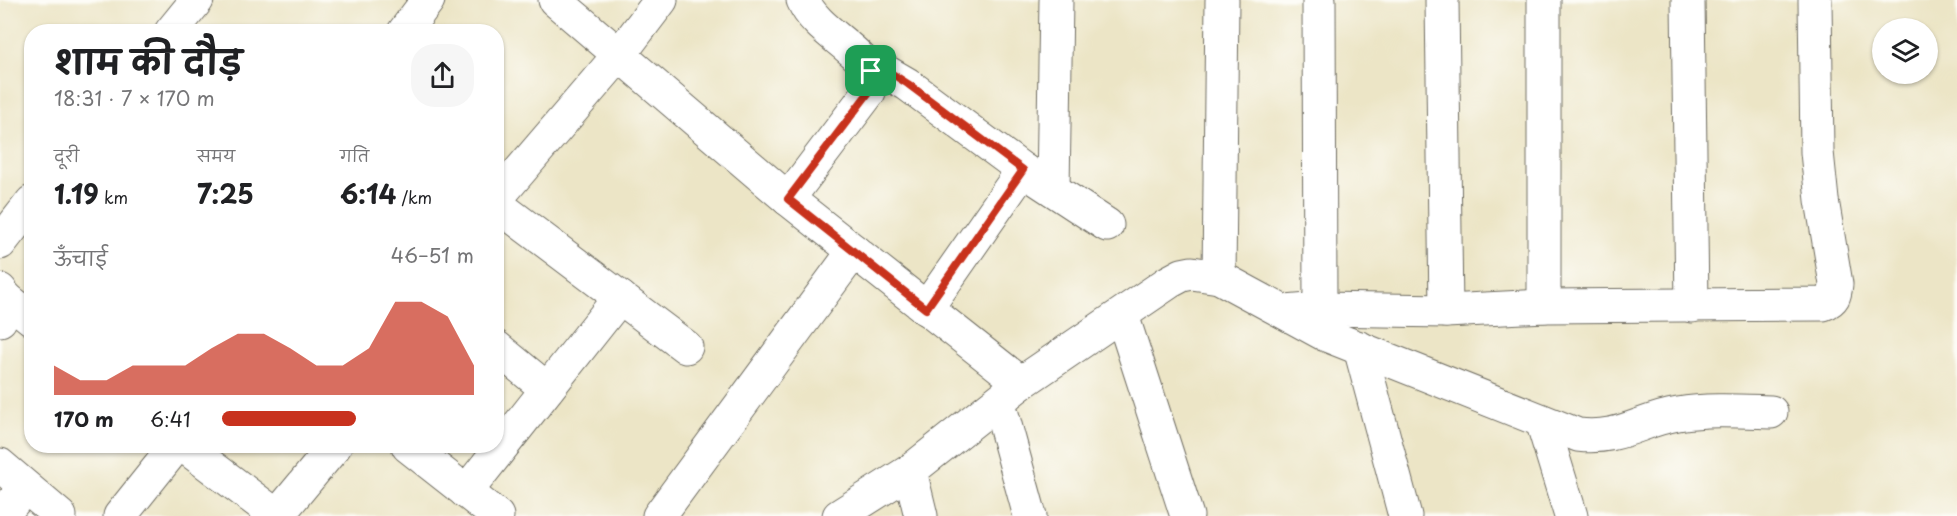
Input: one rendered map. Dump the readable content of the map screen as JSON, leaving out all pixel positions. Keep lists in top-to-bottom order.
{
  "page": {
    "heading": ["शाम की दौड़", "18:31 · 7 × 170 m"],
    "stats": [
      ["दूरी", "1.19 km"],
      ["समय", "7:25"],
      ["गति", "6:14 /km"]
    ],
    "chart": ["ऊँचाई", "46–51 m"],
    "list": [
      {
        "name": "170 m",
        "note": "6:41"
      }
    ]
  }
}
